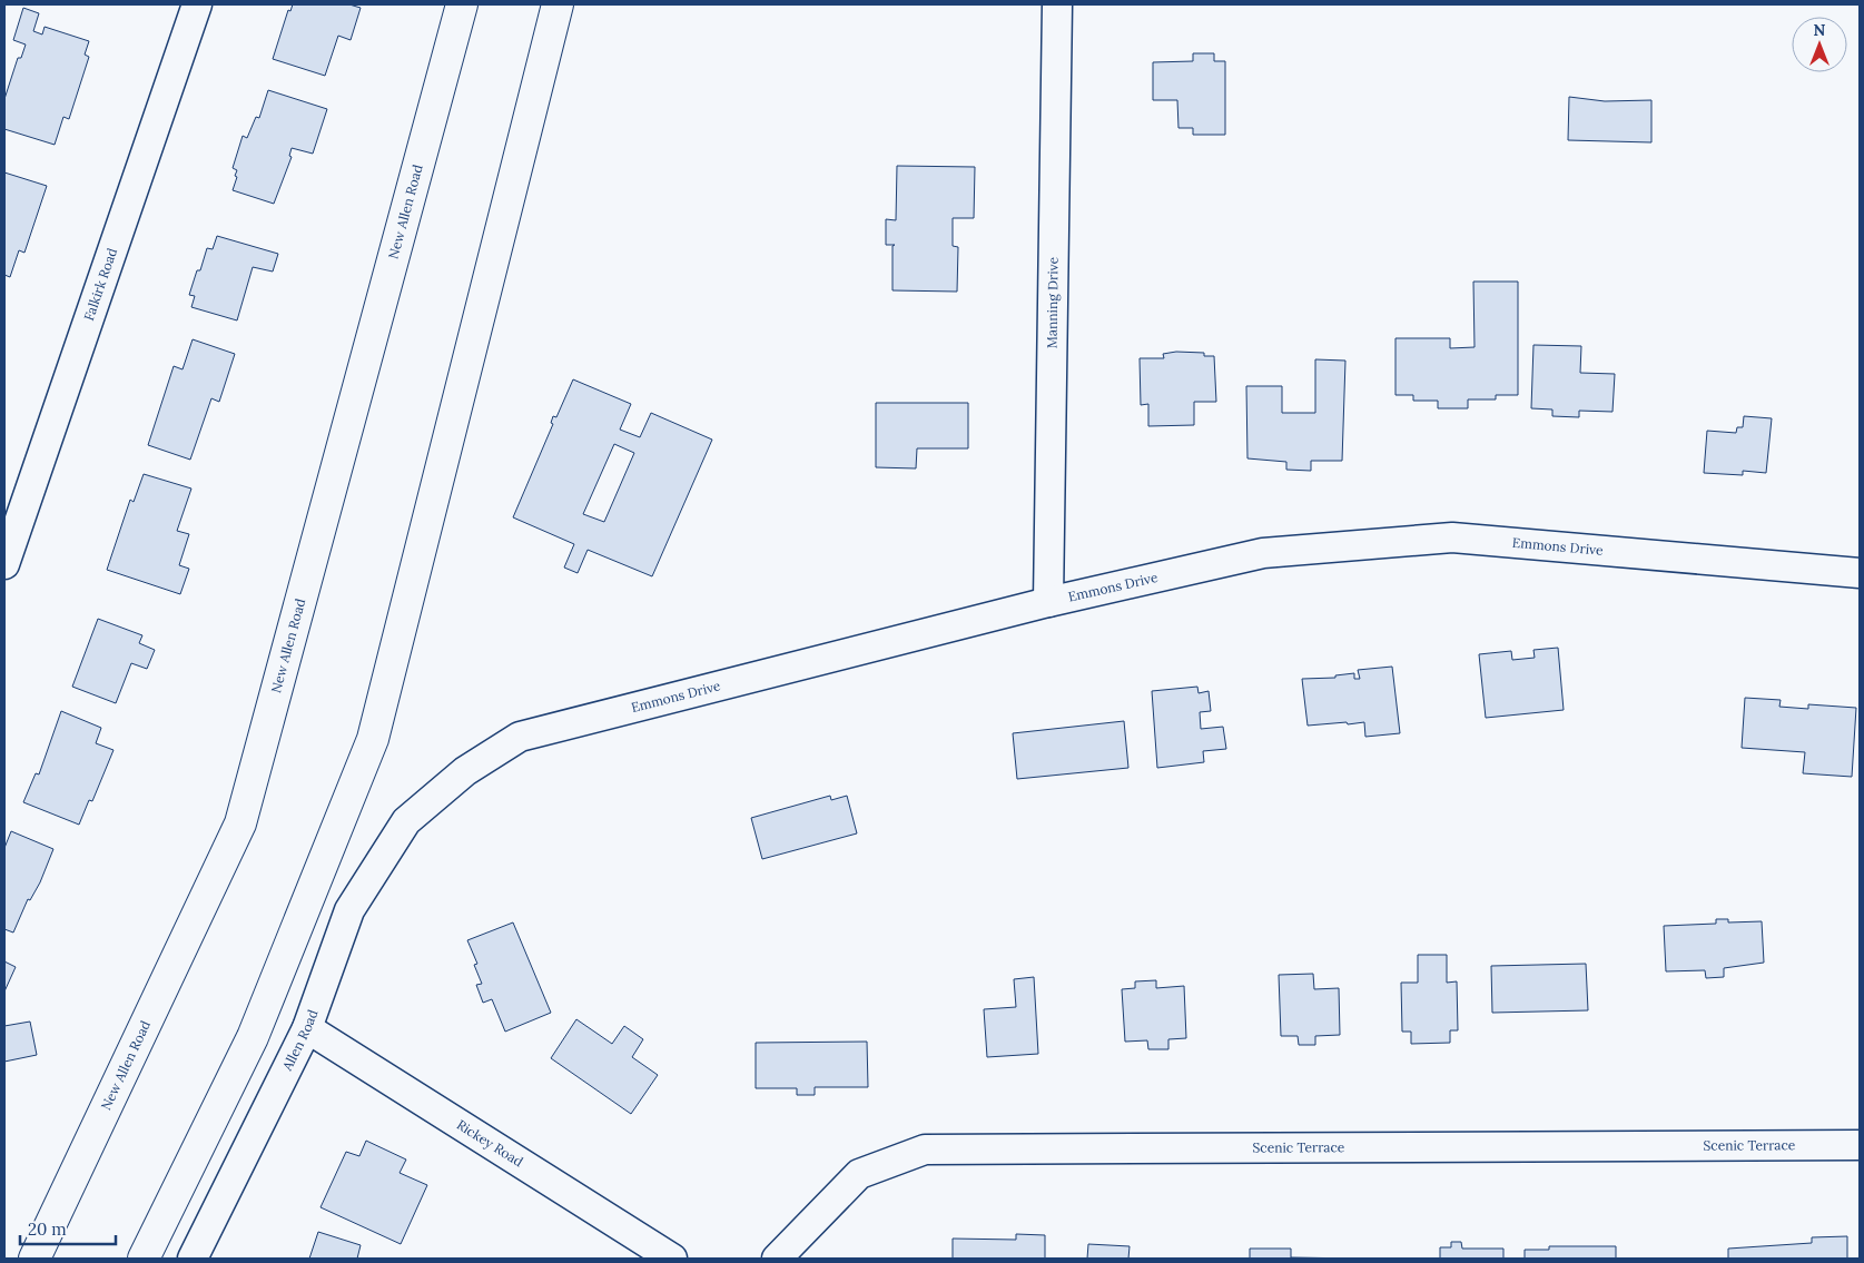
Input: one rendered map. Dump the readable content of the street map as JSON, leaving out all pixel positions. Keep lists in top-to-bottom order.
{
  "streets": {
    "main road": ["New Allen Road"],
    "street": [
      "Falkirk Road",
      "Manning Drive",
      "Emmons Drive",
      "Allen Road",
      "Rickey Road",
      "Scenic Terrace"
    ]
  },
  "crossings": [
    ["Manning Drive", "Emmons Drive"],
    ["Emmons Drive", "Allen Road"],
    ["Allen Road", "Rickey Road"]
  ],
  "scale_bar": "20 m",
  "north": "top"
}
